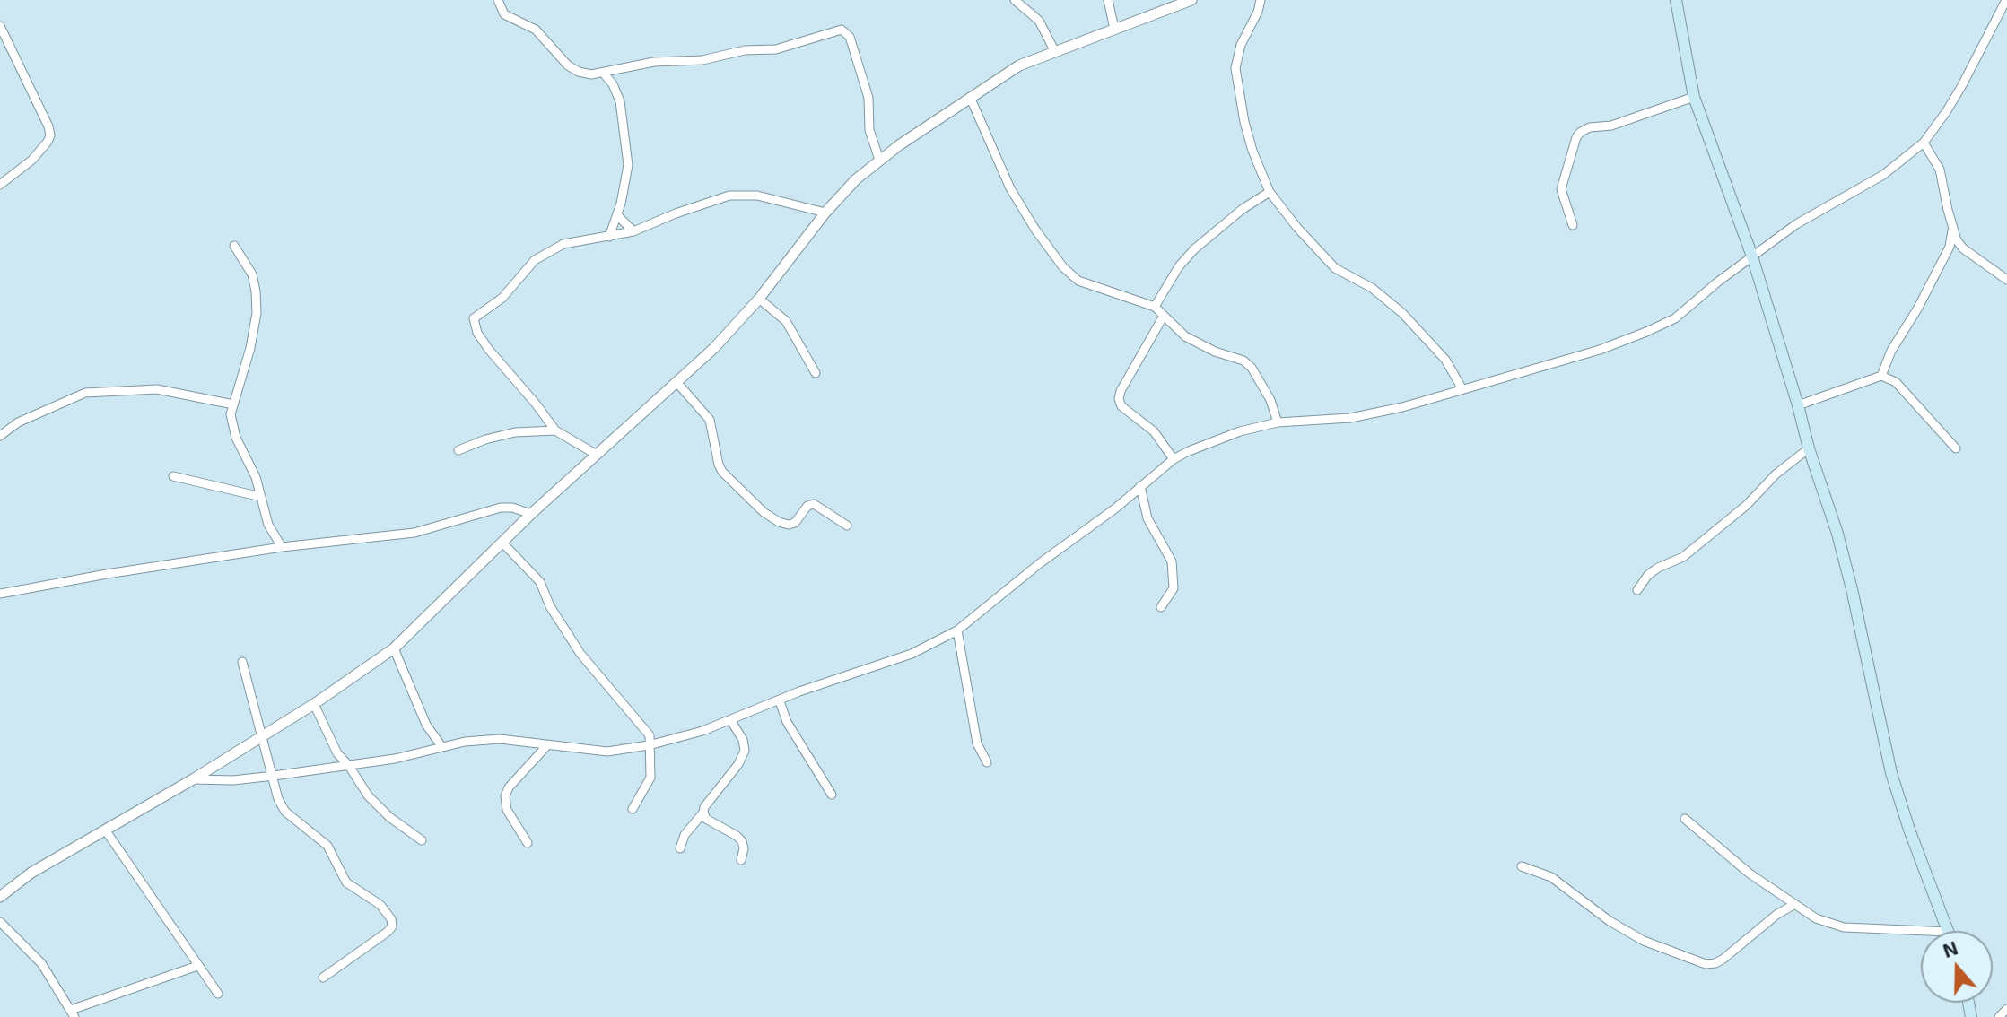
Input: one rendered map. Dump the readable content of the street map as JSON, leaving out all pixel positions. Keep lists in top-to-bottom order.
{
  "north": "top"
}
